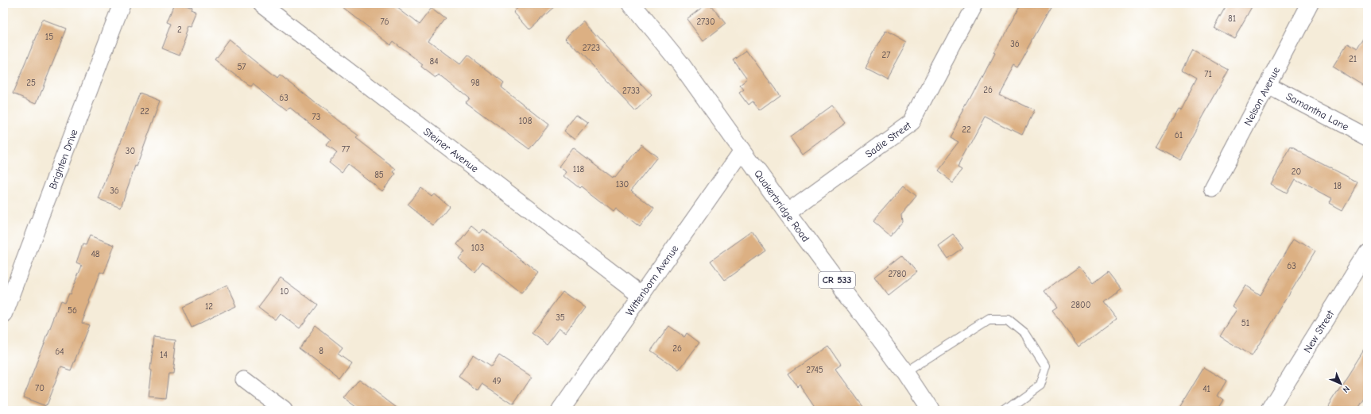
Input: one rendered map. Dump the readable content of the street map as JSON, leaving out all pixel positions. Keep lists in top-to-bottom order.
{
  "streets": {
    "main road": ["Quakerbridge Road", "CR 533"],
    "street": [
      "Nelson Avenue",
      "Samantha Lane",
      "Sadie Street",
      "Steiner Avenue",
      "Brighten Drive",
      "Wittenborn Avenue",
      "New Street"
    ]
  },
  "crossings": [
    ["Nelson Avenue", "Samantha Lane"],
    ["Sadie Street", "Quakerbridge Road"],
    ["Steiner Avenue", "Wittenborn Avenue"],
    ["Quakerbridge Road", "Wittenborn Avenue"]
  ],
  "house_numbers": [
    "81",
    "76",
    "2730",
    "2",
    "15",
    "36",
    "2723",
    "27",
    "21",
    "84",
    "57",
    "71",
    "25",
    "98",
    "26",
    "2733",
    "63",
    "22",
    "73",
    "108",
    "22",
    "61",
    "77",
    "30",
    "118",
    "20",
    "85",
    "130",
    "18",
    "36",
    "103",
    "48",
    "63",
    "2780",
    "10",
    "2800",
    "12",
    "56",
    "35",
    "51",
    "26",
    "8",
    "64",
    "14",
    "2745",
    "49",
    "70",
    "41"
  ],
  "north": "bottom right"
}
